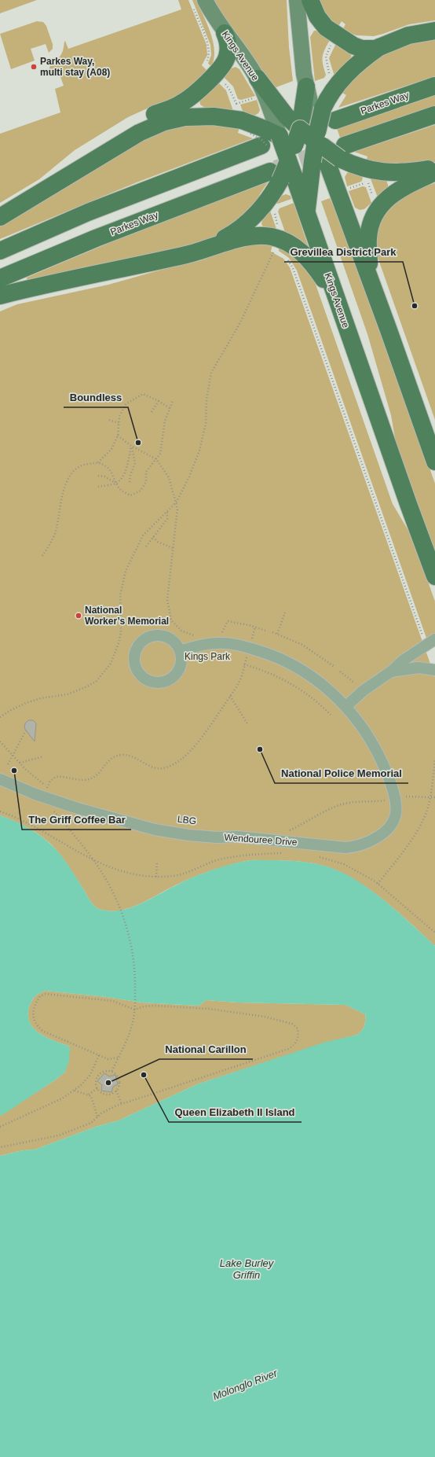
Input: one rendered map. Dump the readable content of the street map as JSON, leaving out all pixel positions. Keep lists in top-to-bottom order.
{
  "streets": {
    "main road": ["Kings Avenue", "Parkes Way"],
    "street": ["Wendouree Drive"]
  },
  "crossings": [
    ["Kings Avenue", "Parkes Way"]
  ],
  "water": ["Lake Burley Griffin", "Molonglo River"],
  "parks": ["Kings Park"],
  "places": [
    "Parkes Way, multi stay (A08)",
    "Grevillea District Park",
    "Boundless",
    "National Worker’s Memorial",
    "National Police Memorial",
    "The Griff Coffee Bar",
    "Queen Elizabeth II Island",
    "National Carillon"
  ]
}
